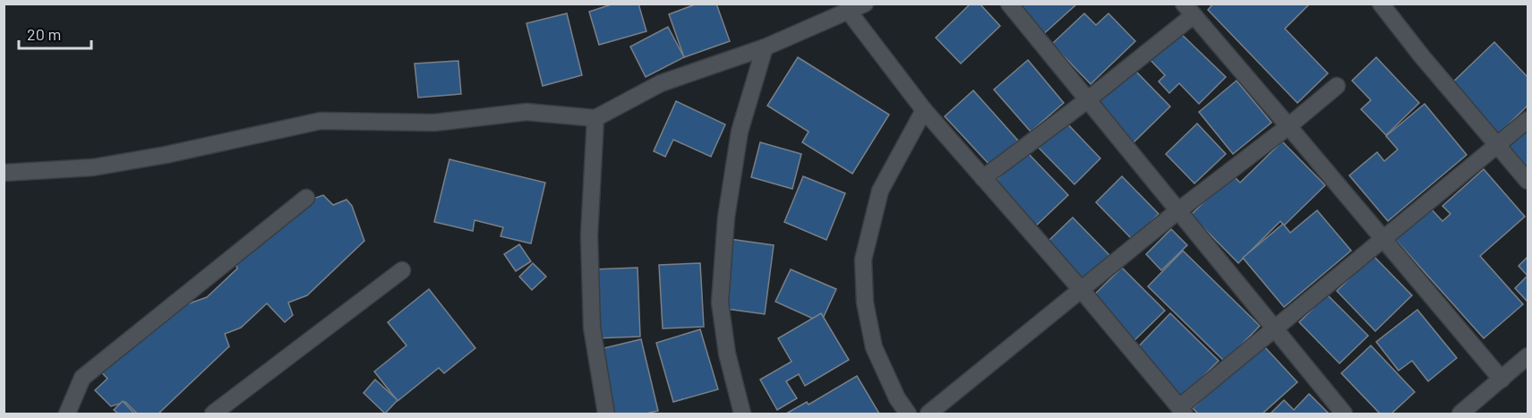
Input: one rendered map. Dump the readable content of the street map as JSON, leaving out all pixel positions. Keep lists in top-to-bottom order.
{
  "scale_bar": "20 m"
}
